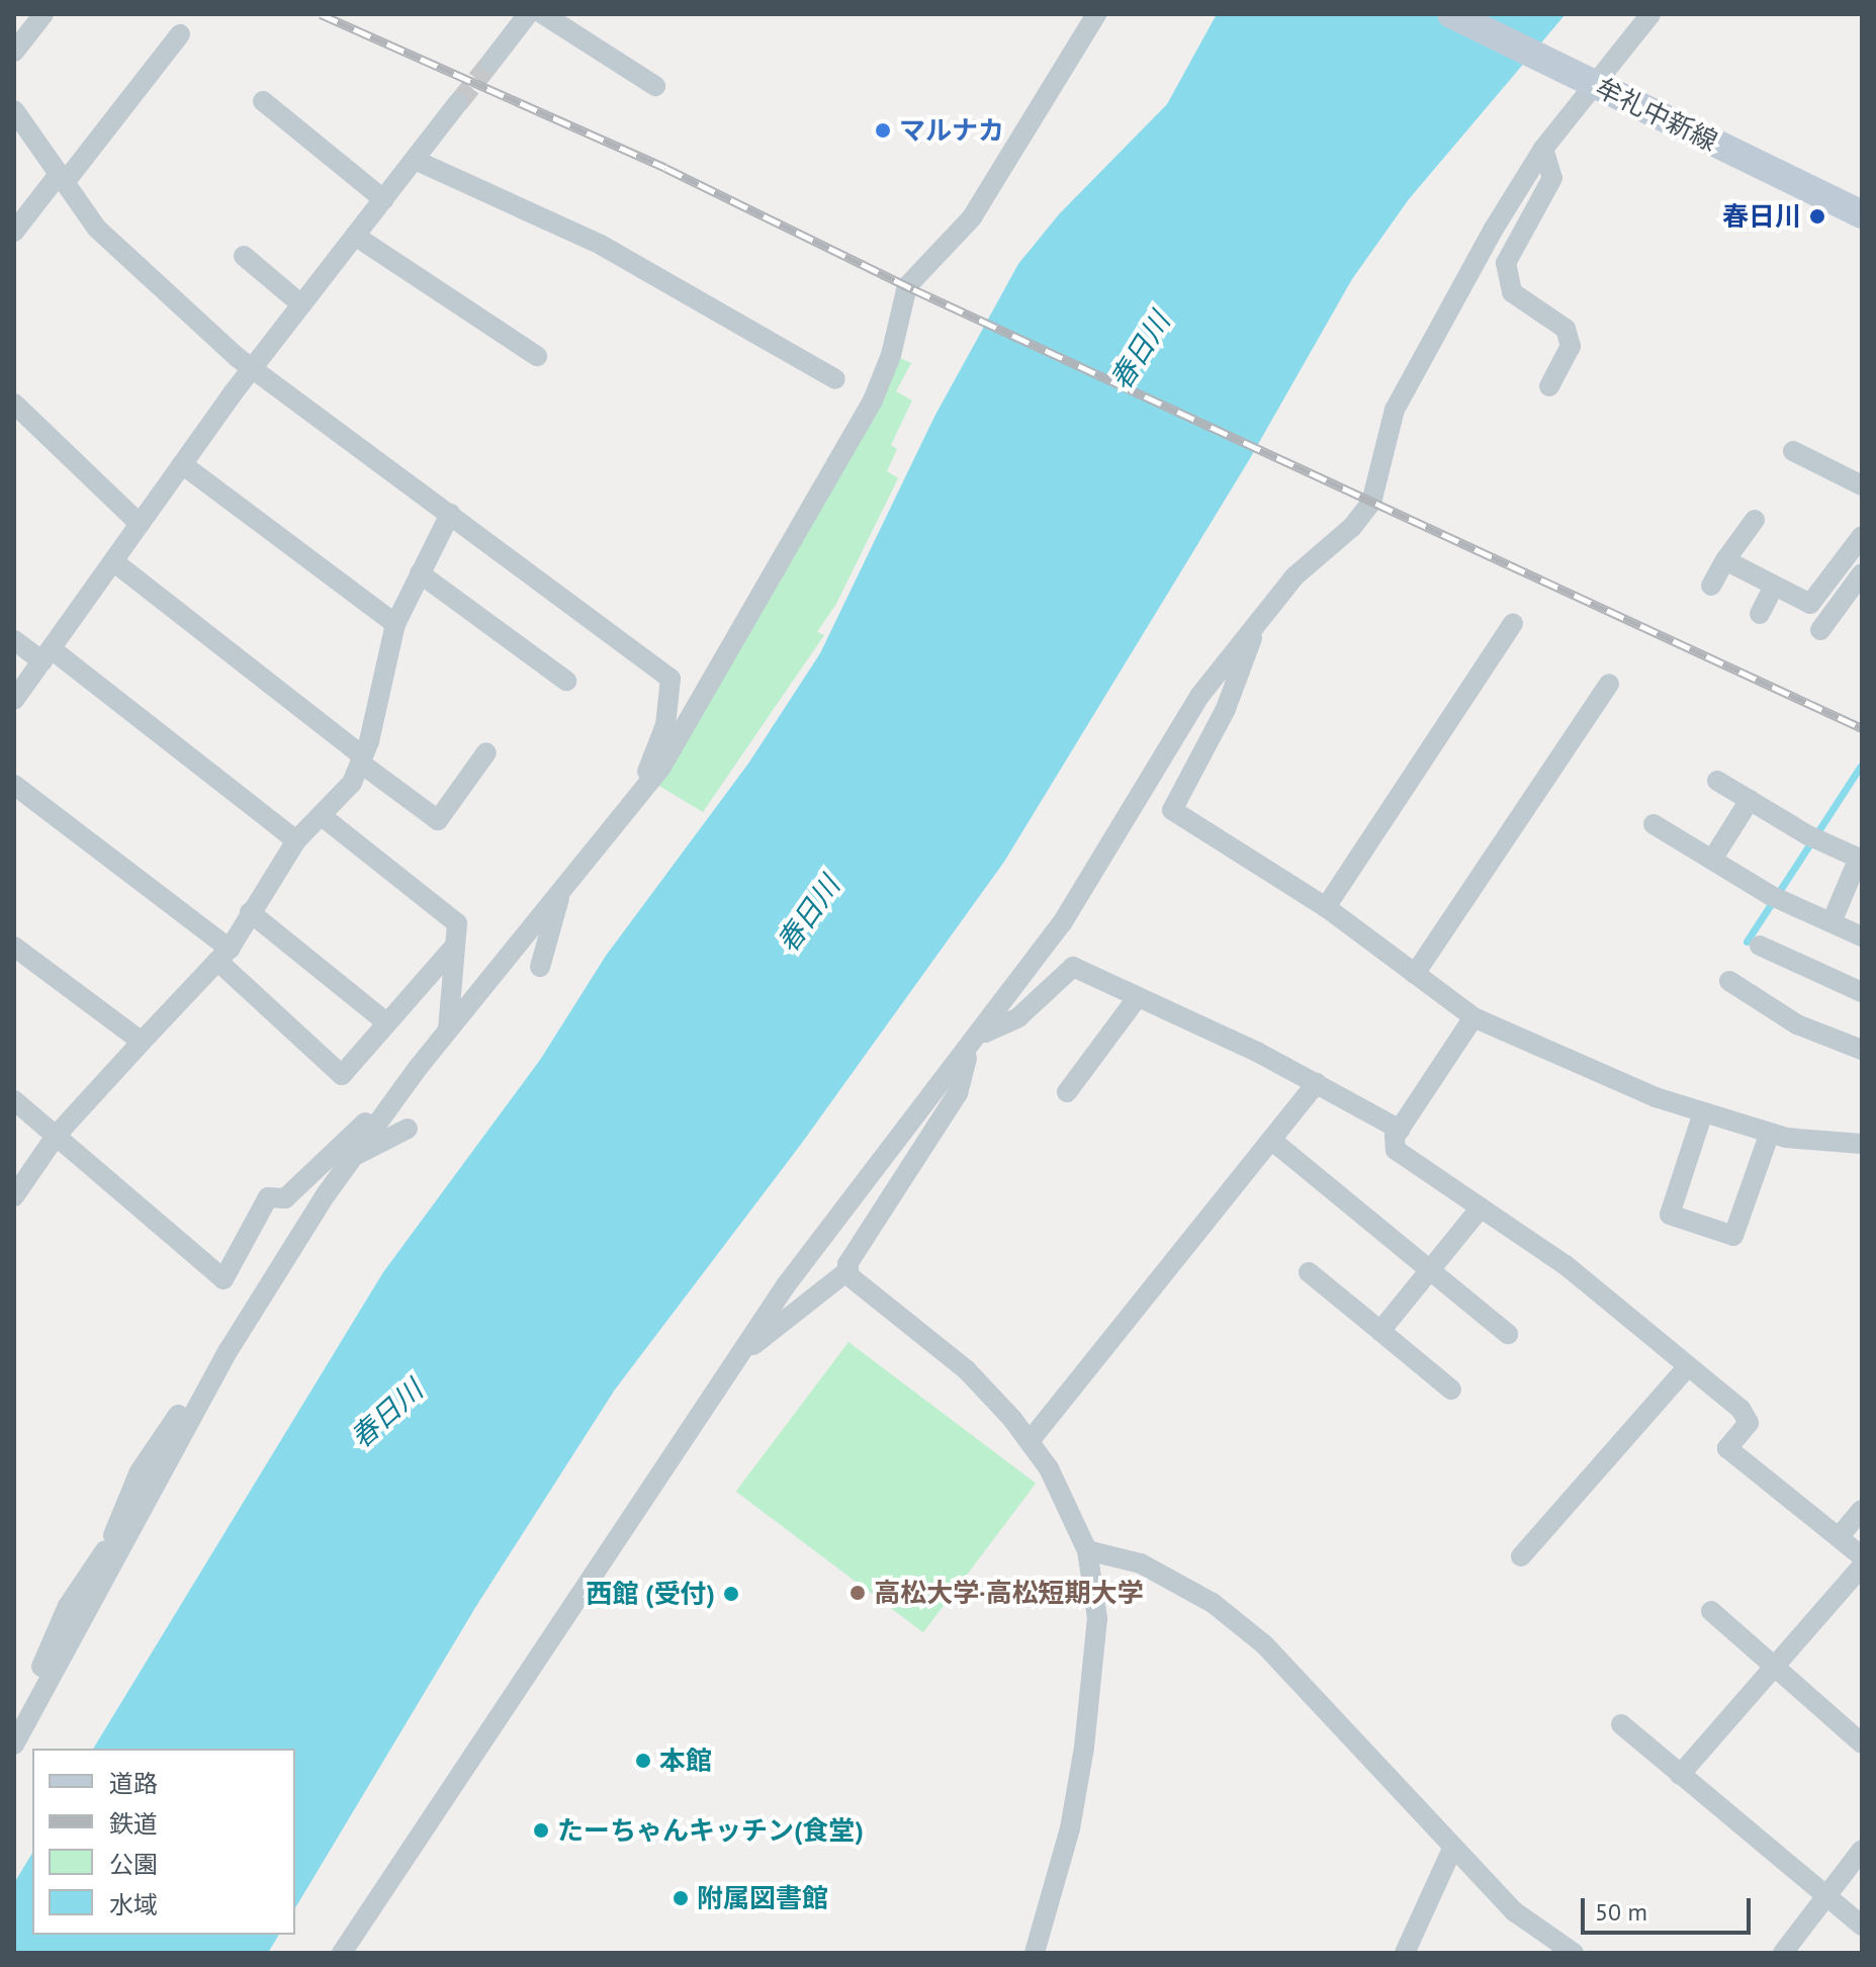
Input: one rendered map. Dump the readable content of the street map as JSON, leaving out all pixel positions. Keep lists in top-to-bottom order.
{
  "streets": {
    "main road": ["牟礼中新線"]
  },
  "water": ["春日川"],
  "places": [
    "マルナカ",
    "春日川",
    "高松大学·高松短期大学",
    "西館 (受付)",
    "本館",
    "たーちゃんキッチン(食堂)",
    "附属図書館"
  ],
  "legend": [
    "道路",
    "鉄道",
    "公園",
    "水域"
  ],
  "scale_bar": "50 m"
}
